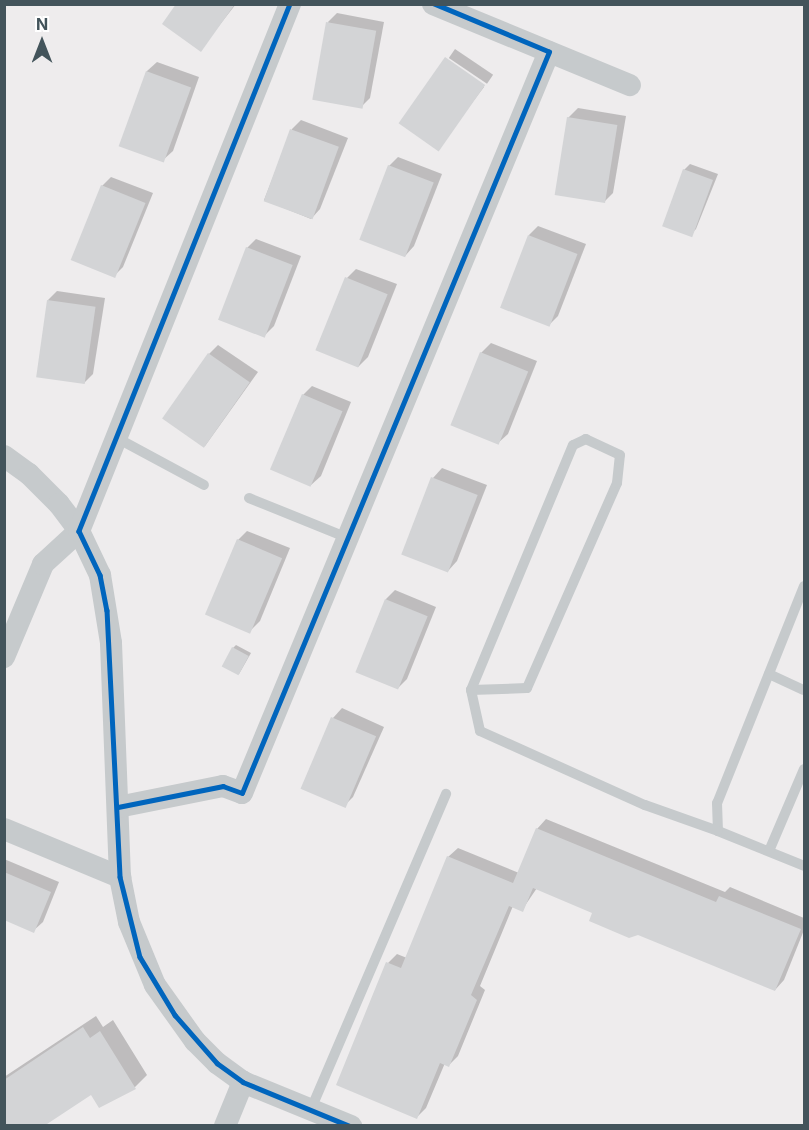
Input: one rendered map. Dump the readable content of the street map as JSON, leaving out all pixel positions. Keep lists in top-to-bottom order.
{
  "north": "top"
}
